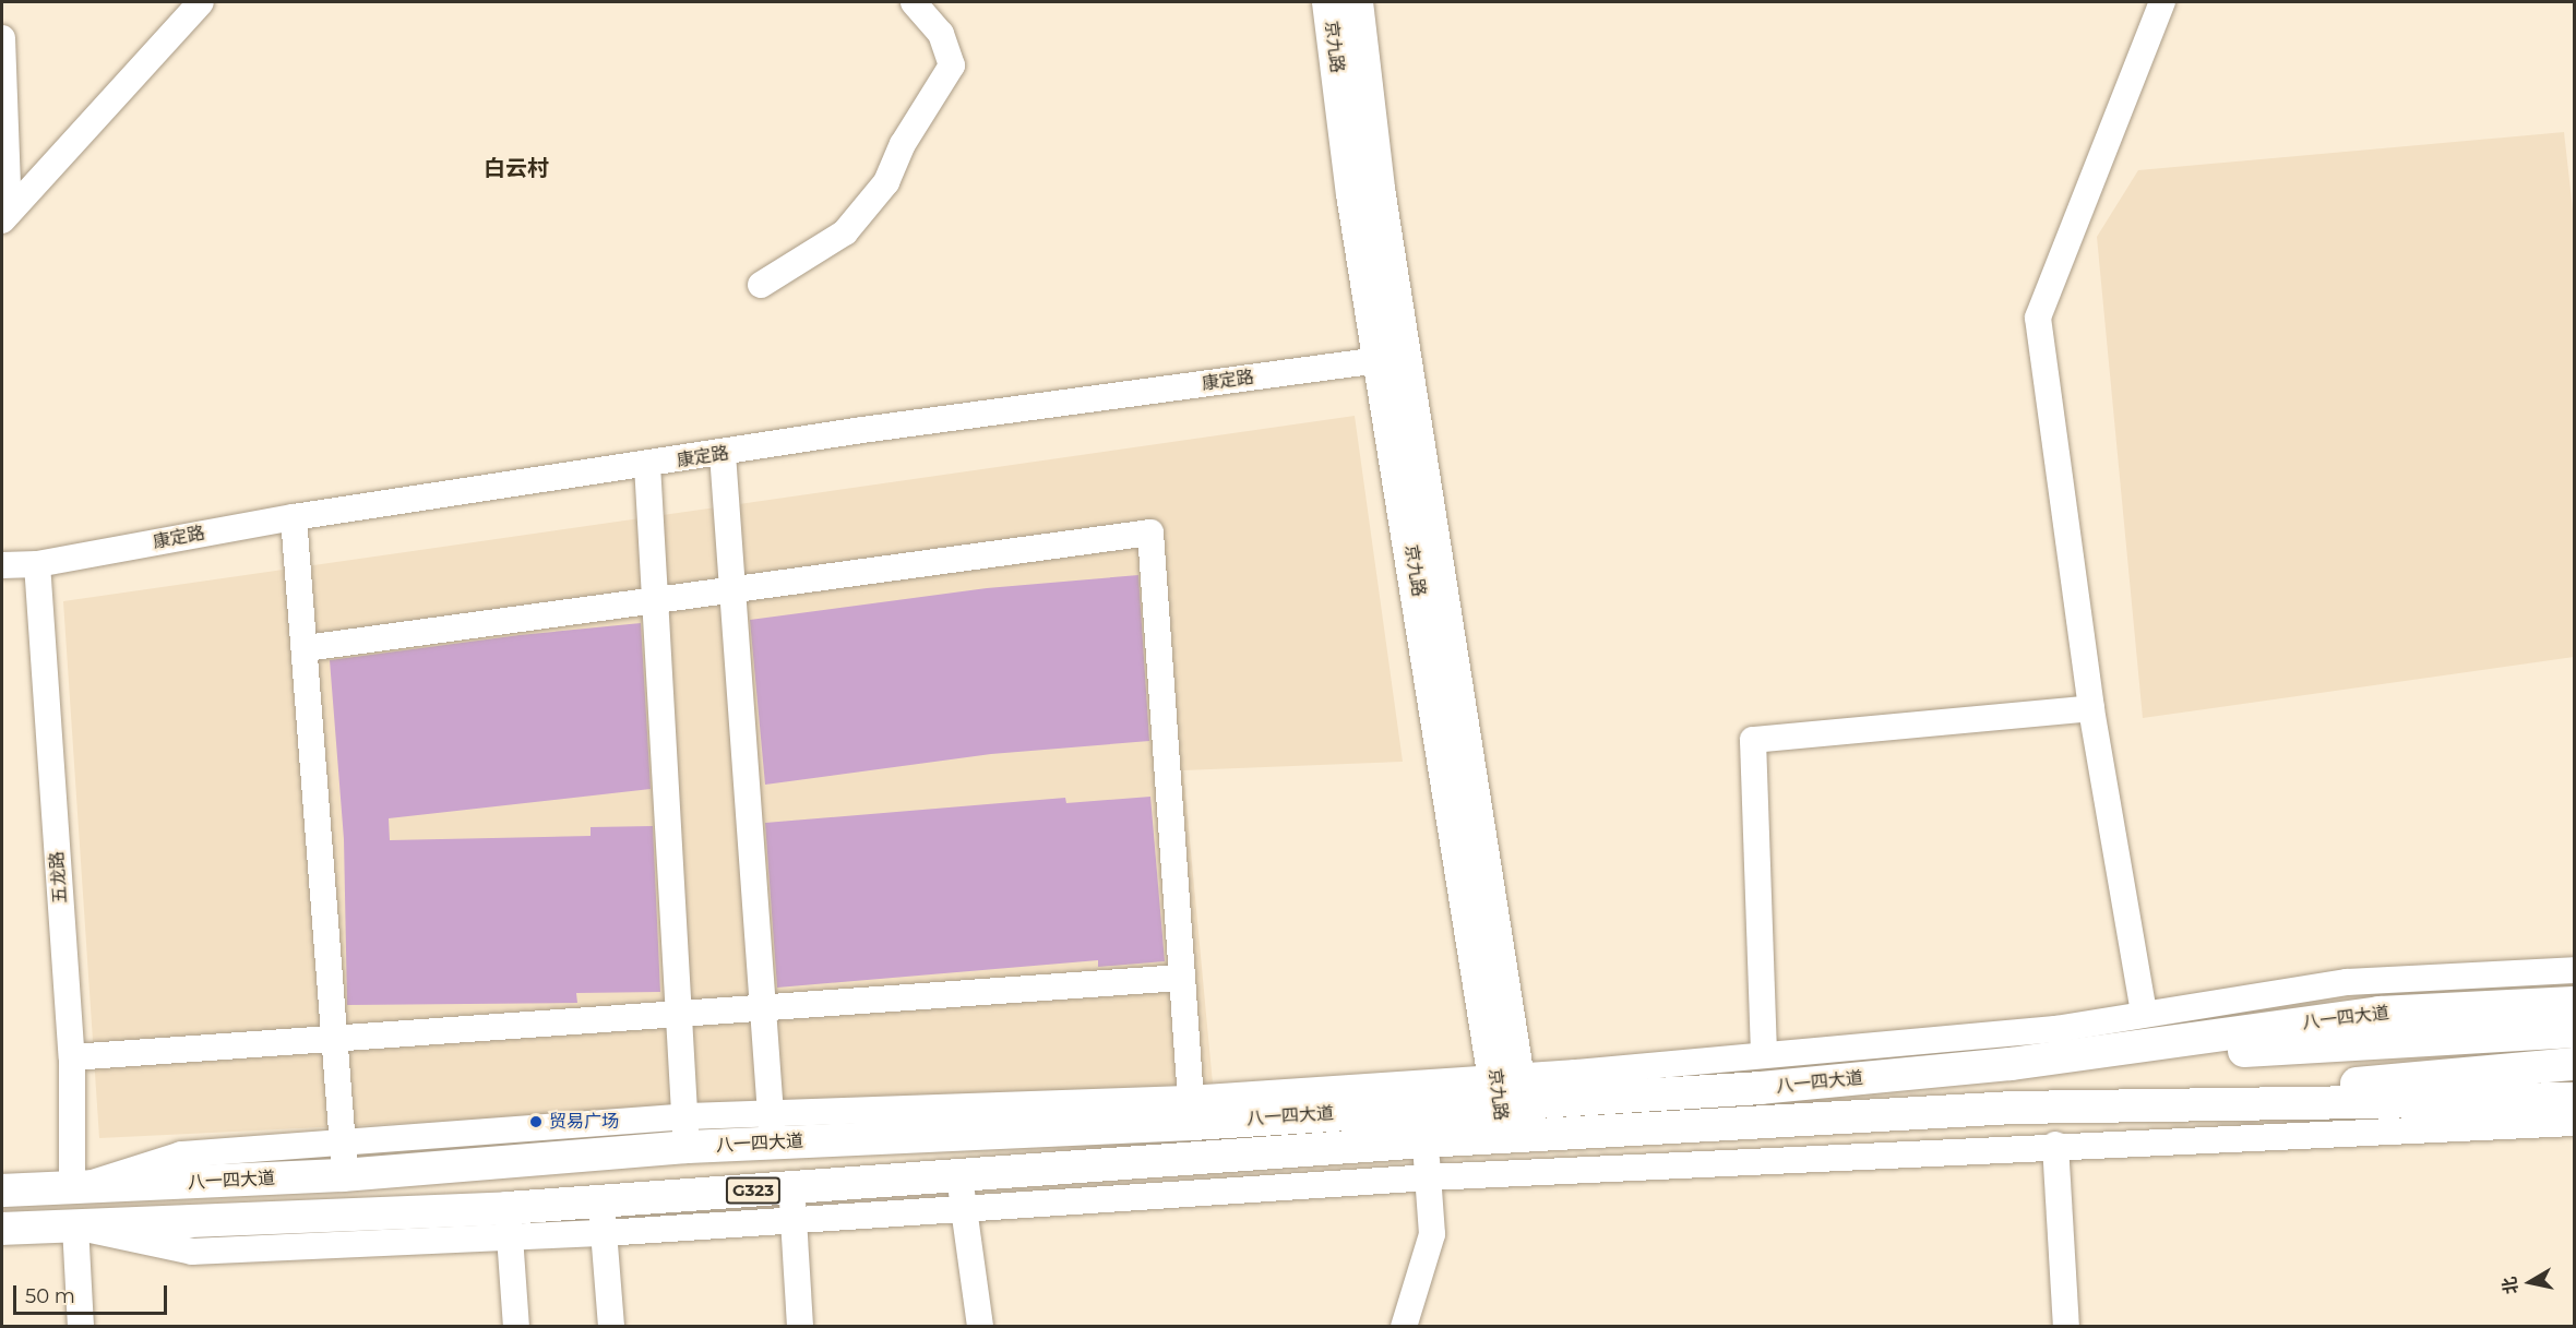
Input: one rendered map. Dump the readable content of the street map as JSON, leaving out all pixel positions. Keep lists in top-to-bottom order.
{
  "streets": {
    "main road": ["京九路", "八一四大道", "G323"],
    "street": ["康定路", "五龙路"]
  },
  "crossings": [
    ["京九路", "康定路"],
    ["京九路", "八一四大道"],
    ["康定路", "五龙路"],
    ["五龙路", "八一四大道"]
  ],
  "districts": ["白云村"],
  "places": ["贸易广场"],
  "scale_bar": "50 m",
  "north": "left"
}
